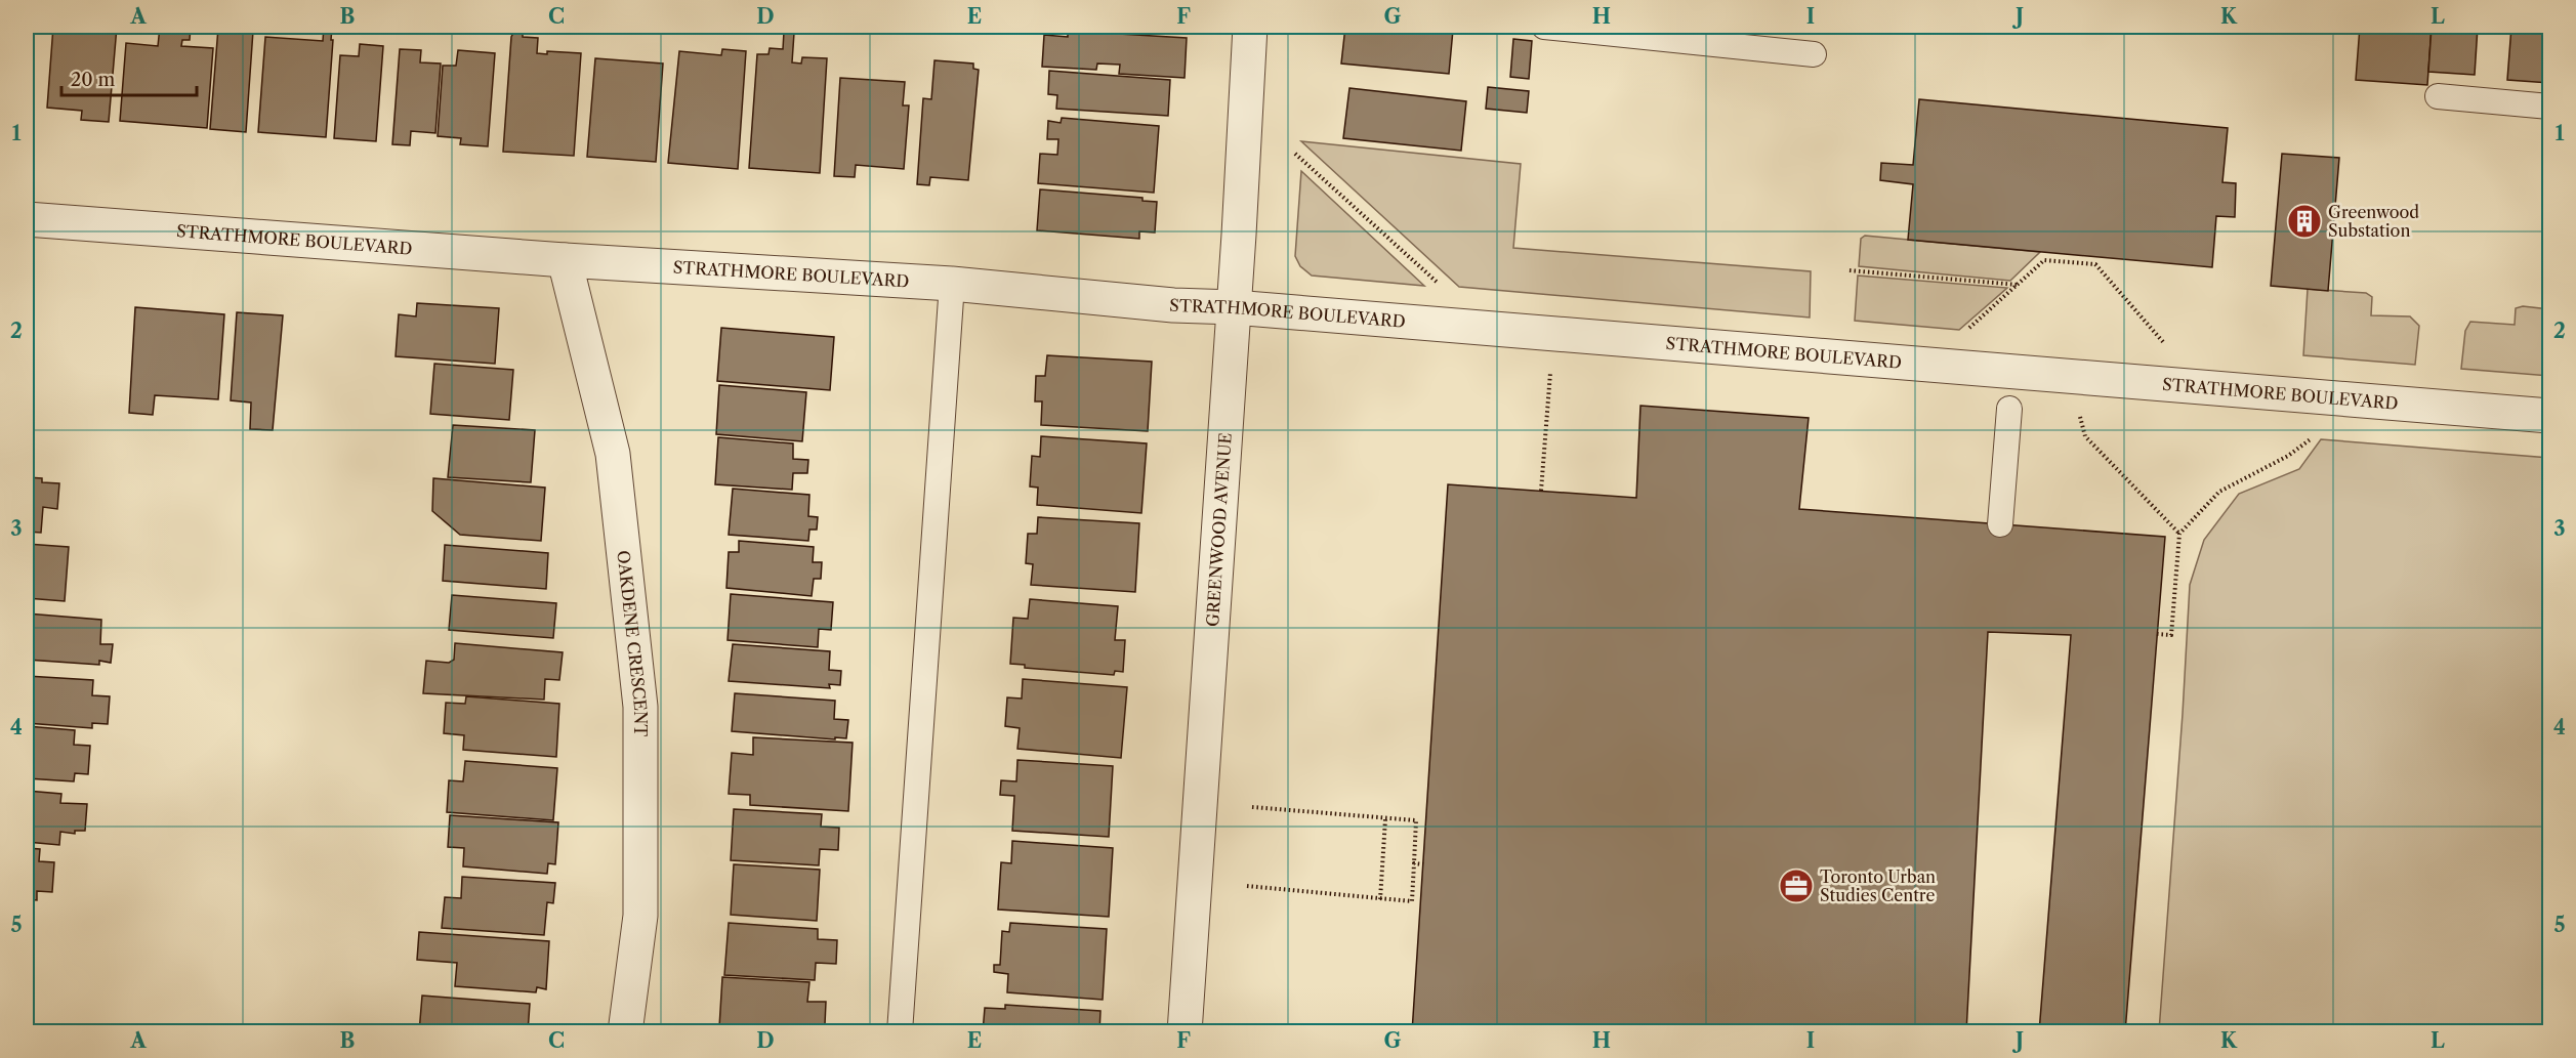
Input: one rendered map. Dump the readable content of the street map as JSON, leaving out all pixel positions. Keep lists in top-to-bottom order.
{
  "streets": {
    "street": ["STRATHMORE BOULEVARD", "GREENWOOD AVENUE", "OAKDENE CRESCENT"]
  },
  "crossings": [
    ["STRATHMORE BOULEVARD", "GREENWOOD AVENUE"],
    ["STRATHMORE BOULEVARD", "OAKDENE CRESCENT"]
  ],
  "places": {
    "building": ["Greenwood Substation"],
    "office": ["Toronto Urban Studies Centre"]
  },
  "scale_bar": "20 m",
  "grid": {
    "columns": [
      "A",
      "B",
      "C",
      "D",
      "E",
      "F",
      "G",
      "H",
      "I",
      "J",
      "K",
      "L"
    ],
    "rows": [
      "1",
      "2",
      "3",
      "4",
      "5"
    ]
  }
}
